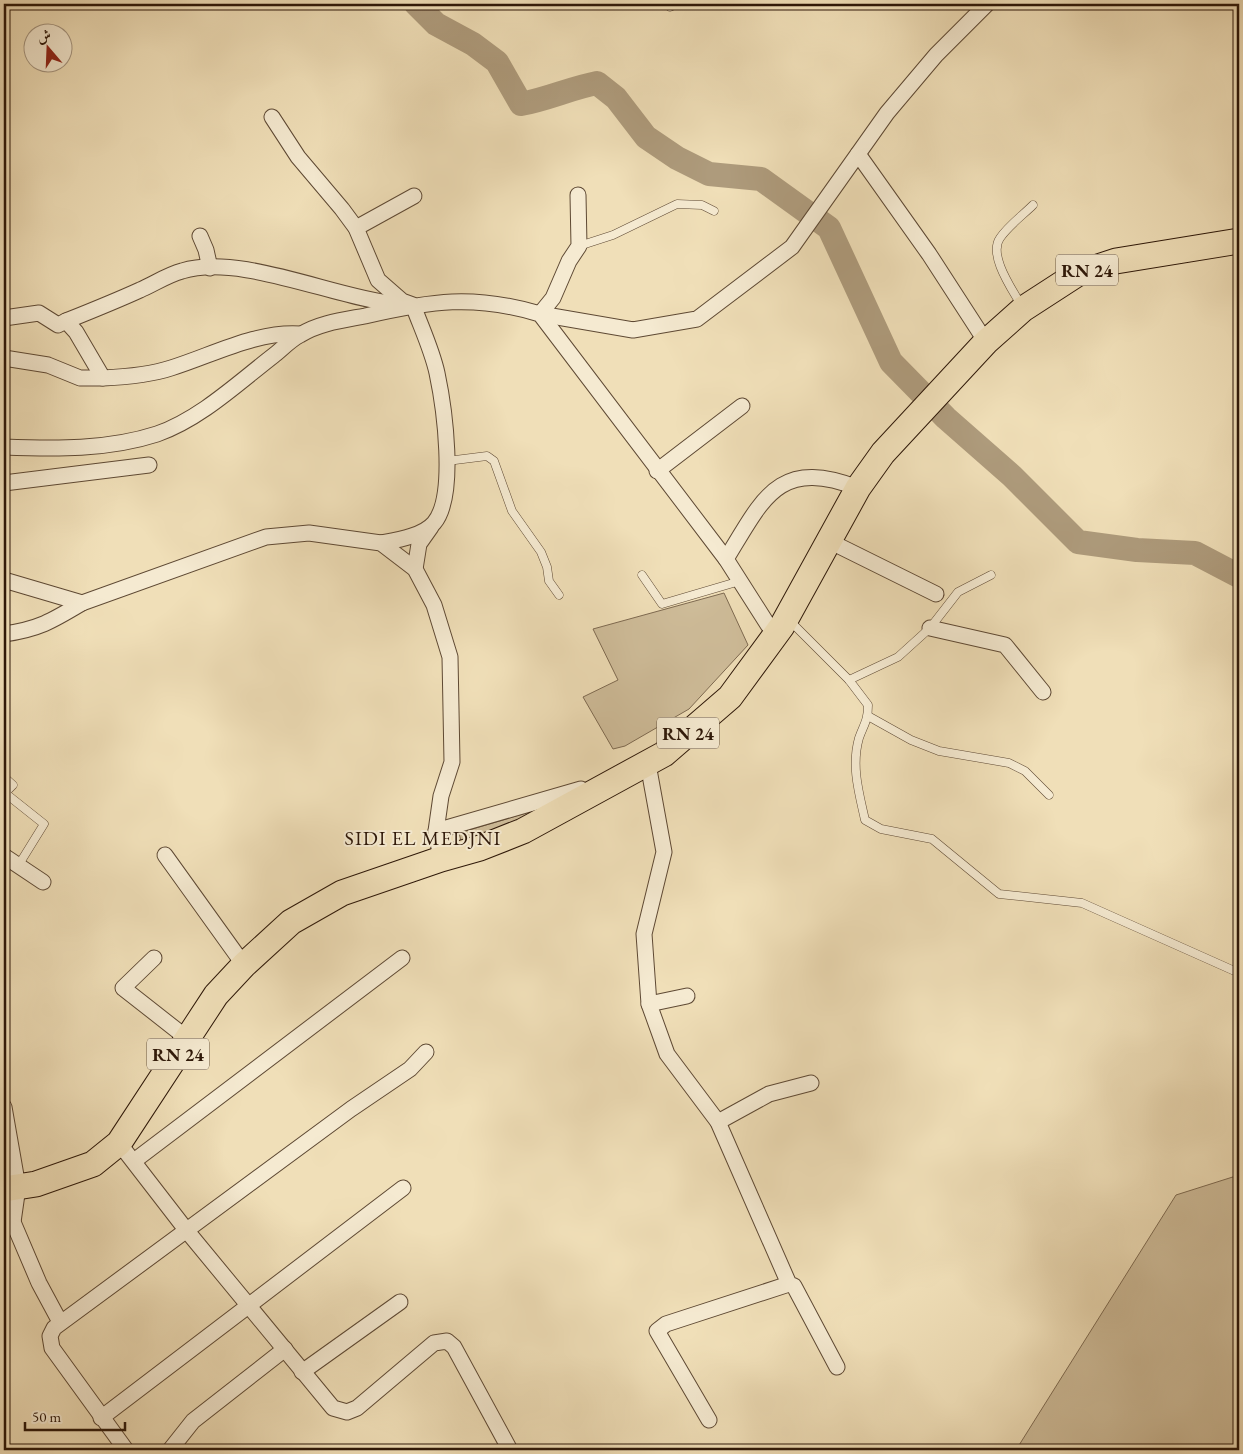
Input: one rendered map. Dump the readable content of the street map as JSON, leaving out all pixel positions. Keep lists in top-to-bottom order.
{
  "streets": {
    "main road": ["RN 24"]
  },
  "districts": ["SIDI EL MEDJNI"],
  "scale_bar": "50 m",
  "north": "top"
}
